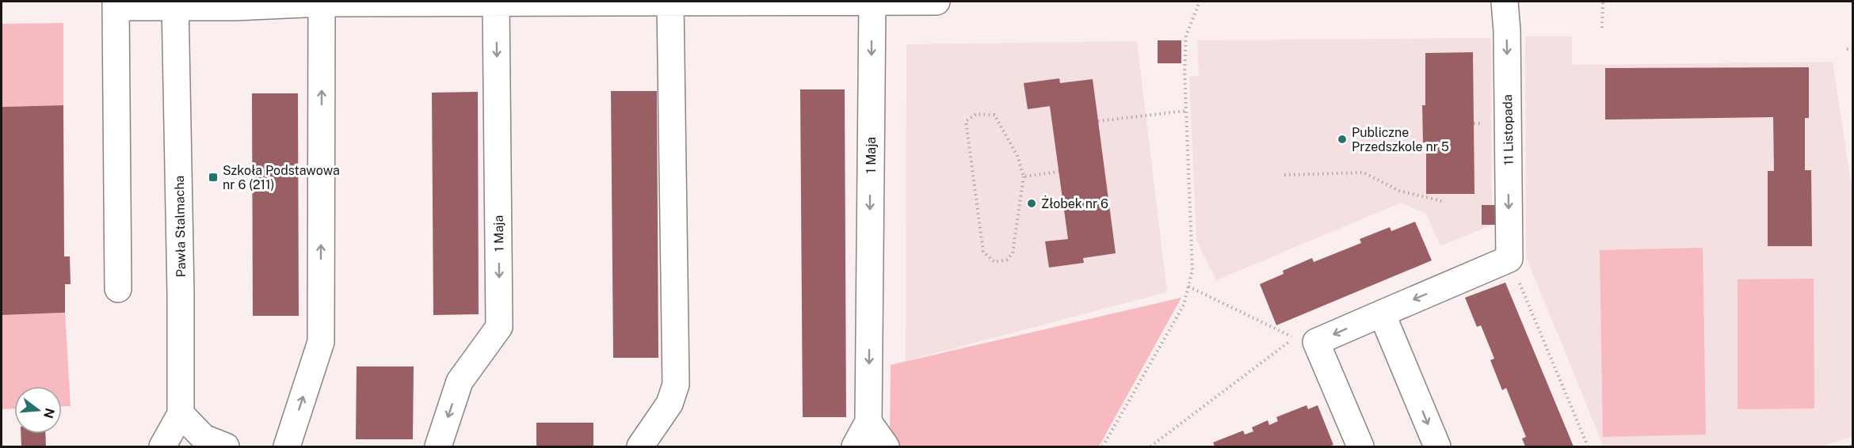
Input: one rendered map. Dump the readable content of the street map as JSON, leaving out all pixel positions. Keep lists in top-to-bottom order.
{
  "streets": {
    "street": ["11 Listopada", "1 Maja", "Pawła Stalmacha"]
  },
  "one_way": ["11 Listopada"],
  "places": {
    "other": ["Publiczne Przedszkole nr 5", "Żłobek nr 6"],
    "transit": ["Szkoła Podstawowa nr 6 (211)"]
  },
  "north": "right"
}
